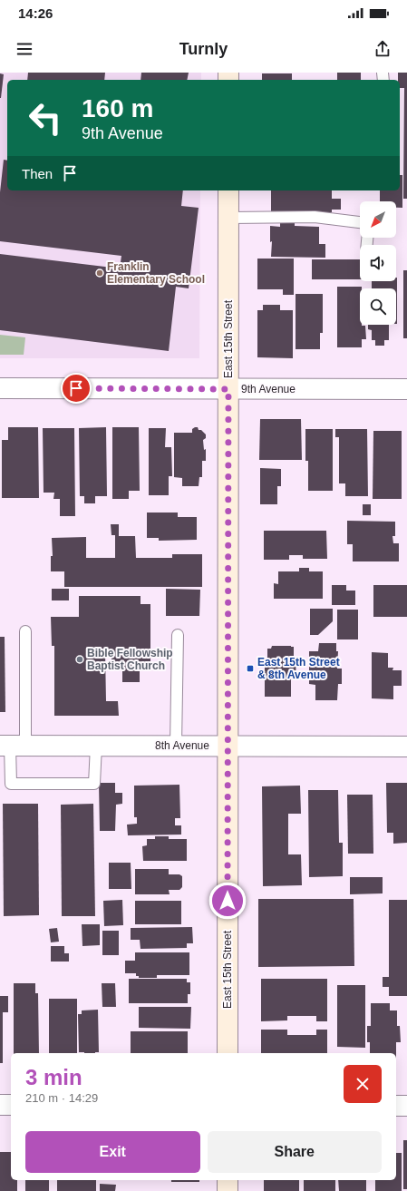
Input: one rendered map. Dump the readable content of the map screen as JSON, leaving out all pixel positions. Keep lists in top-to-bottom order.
{
  "streets": {
    "main road": ["East 15th Street"],
    "street": ["9th Avenue", "8th Avenue"]
  },
  "crossings": [
    ["East 15th Street", "9th Avenue"],
    ["East 15th Street", "8th Avenue"]
  ],
  "places": {
    "other": ["Franklin Elementary School", "Bible Fellowship Baptist Church"],
    "transit": ["East 15th Street & 8th Avenue"]
  },
  "north": "bottom left",
  "page": {
    "status": "14:26",
    "header": "Turnly",
    "turn": ["160 m", "9th Avenue"],
    "then": "Then",
    "heading": ["3 min", "210 m · 14:29"],
    "buttons": ["Exit", "Share"]
  }
}
